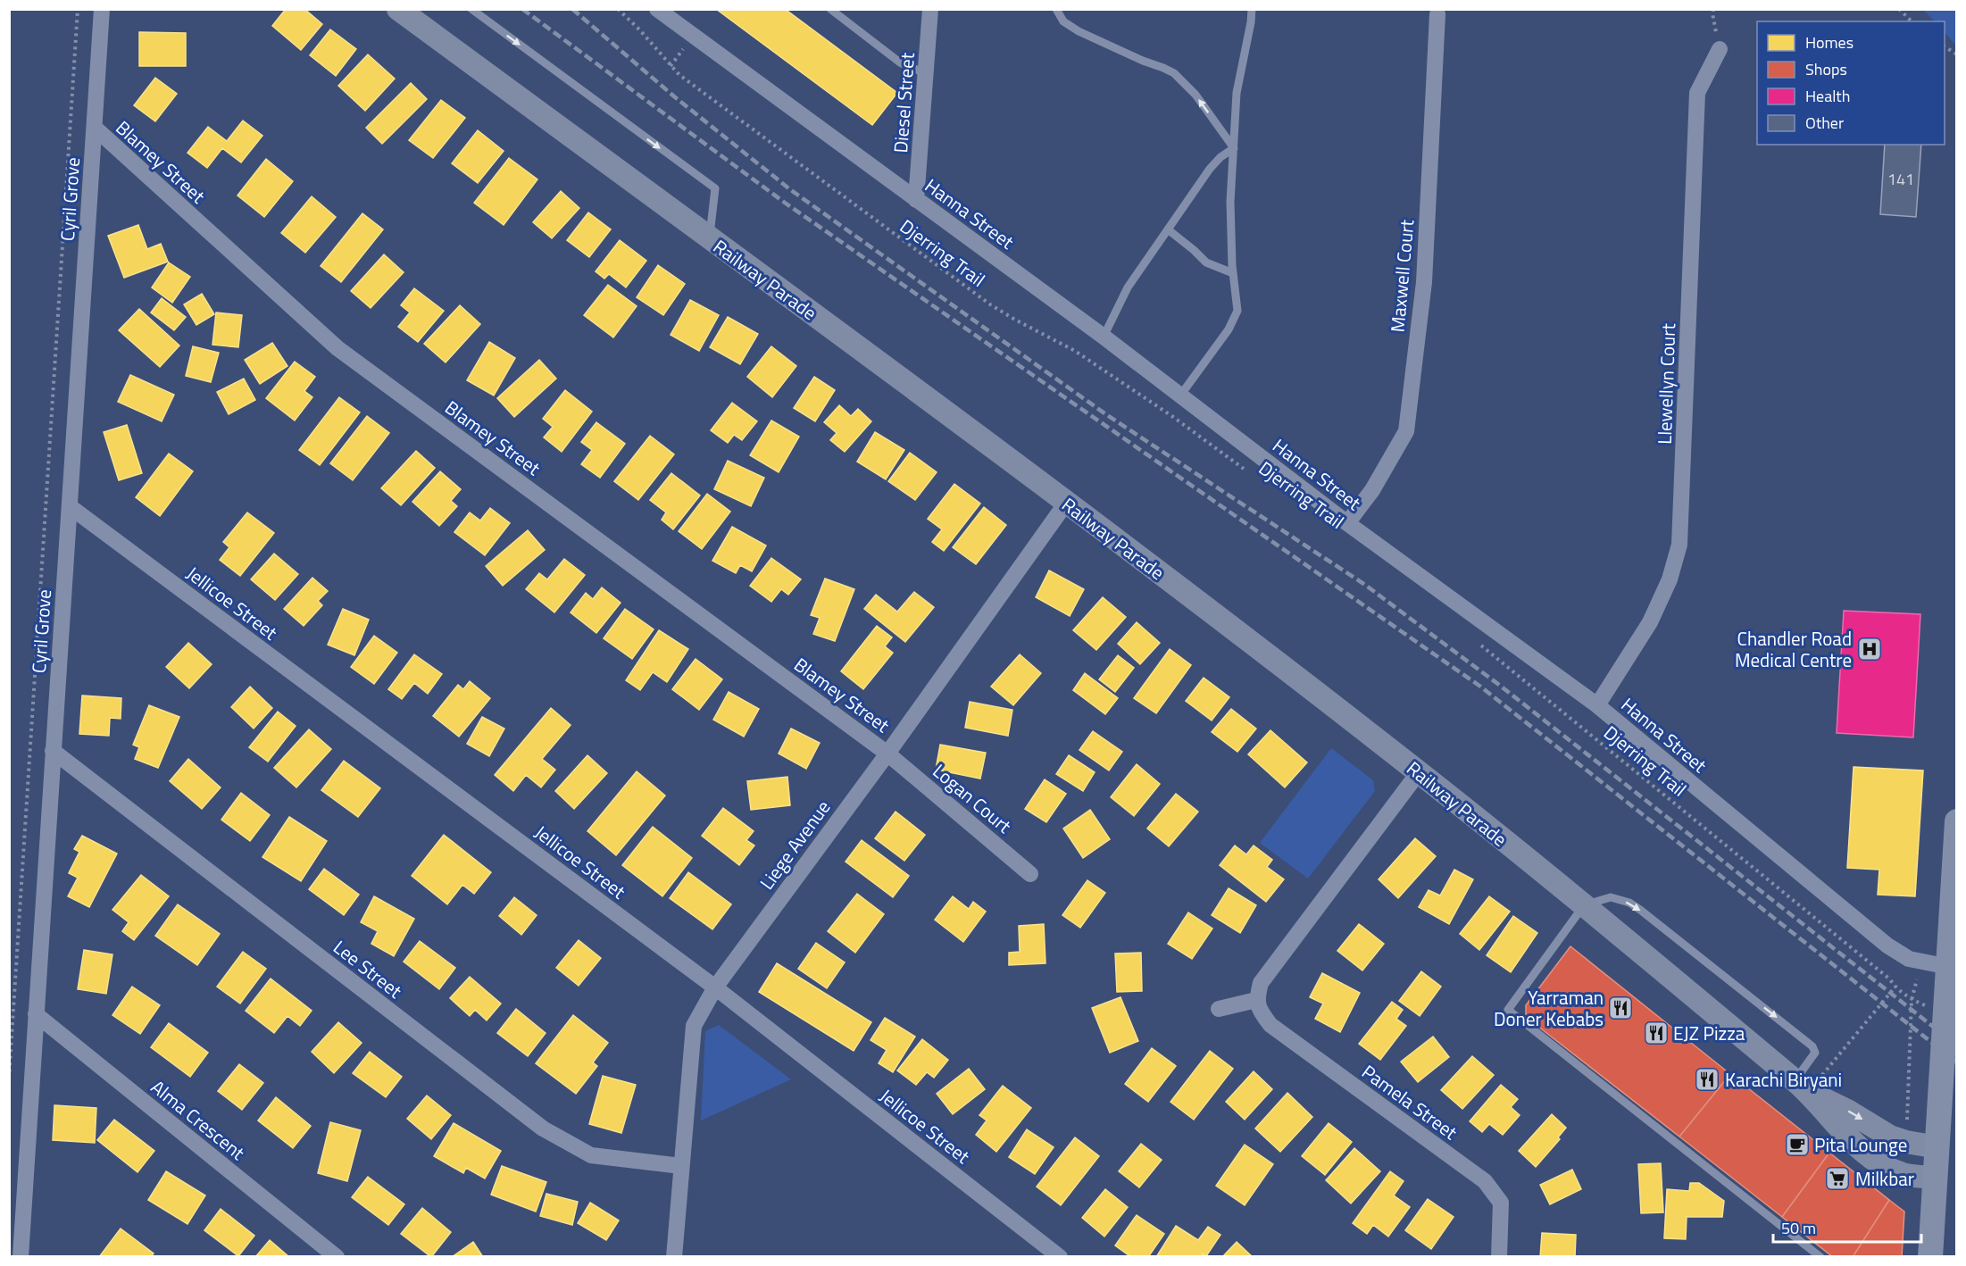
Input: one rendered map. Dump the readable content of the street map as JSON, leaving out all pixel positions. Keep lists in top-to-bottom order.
{
  "streets": {
    "main road": ["Railway Parade"],
    "street": [
      "Diesel Street",
      "Blamey Street",
      "Cyril Grove",
      "Hanna Street",
      "Maxwell Court",
      "Llewellyn Court",
      "Jellicoe Street",
      "Logan Court",
      "Liege Avenue",
      "Lee Street",
      "Pamela Street",
      "Alma Crescent"
    ],
    "path": ["Djerring Trail"]
  },
  "crossings": [
    ["Diesel Street", "Hanna Street"],
    ["Blamey Street", "Cyril Grove"],
    ["Blamey Street", "Logan Court"],
    ["Blamey Street", "Liege Avenue"],
    ["Cyril Grove", "Jellicoe Street"],
    ["Cyril Grove", "Lee Street"],
    ["Cyril Grove", "Alma Crescent"],
    ["Hanna Street", "Maxwell Court"],
    ["Hanna Street", "Llewellyn Court"],
    ["Railway Parade", "Liege Avenue"],
    ["Jellicoe Street", "Liege Avenue"],
    ["Logan Court", "Liege Avenue"],
    ["Liege Avenue", "Lee Street"]
  ],
  "places": {
    "hospital": ["Chandler Road Medical Centre"],
    "restaurant": ["Yarraman Doner Kebabs", "EJZ Pizza", "Karachi Biryani"],
    "cafe": ["Pita Lounge"],
    "supermarket": ["Milkbar"]
  },
  "house_numbers": ["141"],
  "legend": [
    "Homes",
    "Shops",
    "Health",
    "Other"
  ],
  "scale_bar": "50 m"
}
